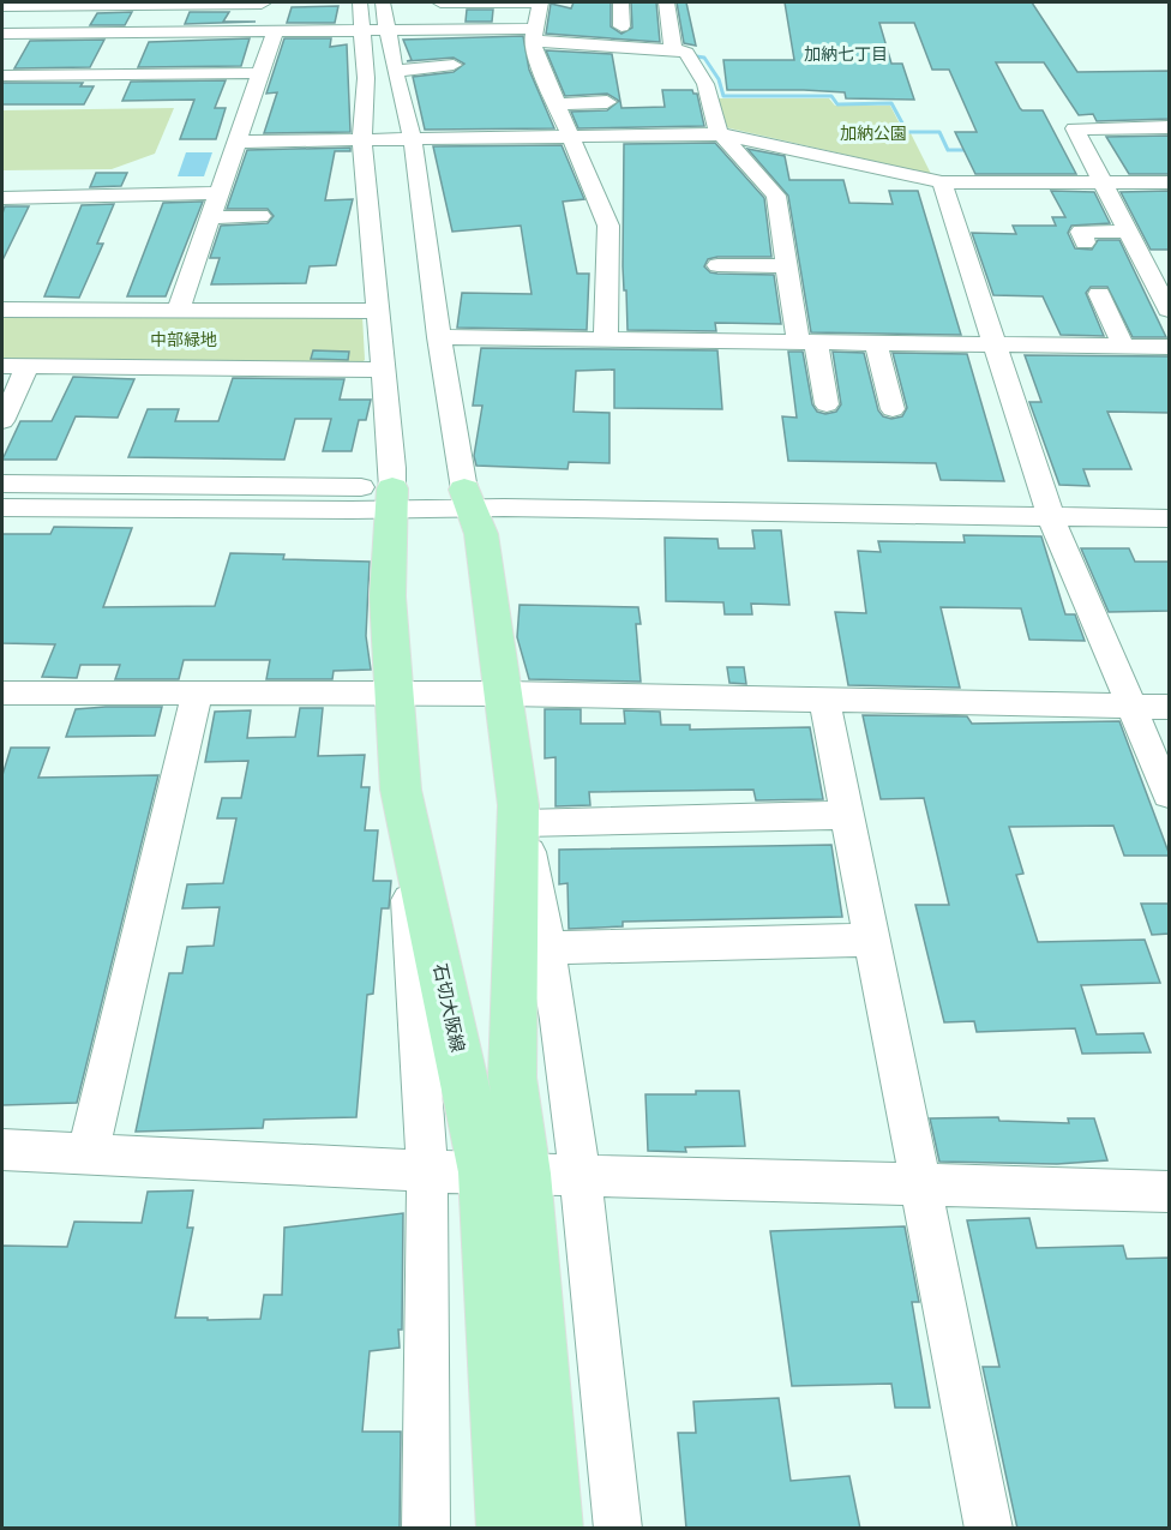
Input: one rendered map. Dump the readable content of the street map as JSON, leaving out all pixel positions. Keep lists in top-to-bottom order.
{
  "streets": {
    "main road": ["石切大阪線"]
  },
  "districts": ["加納七丁目"],
  "parks": ["加納公園", "中部緑地"]
}
